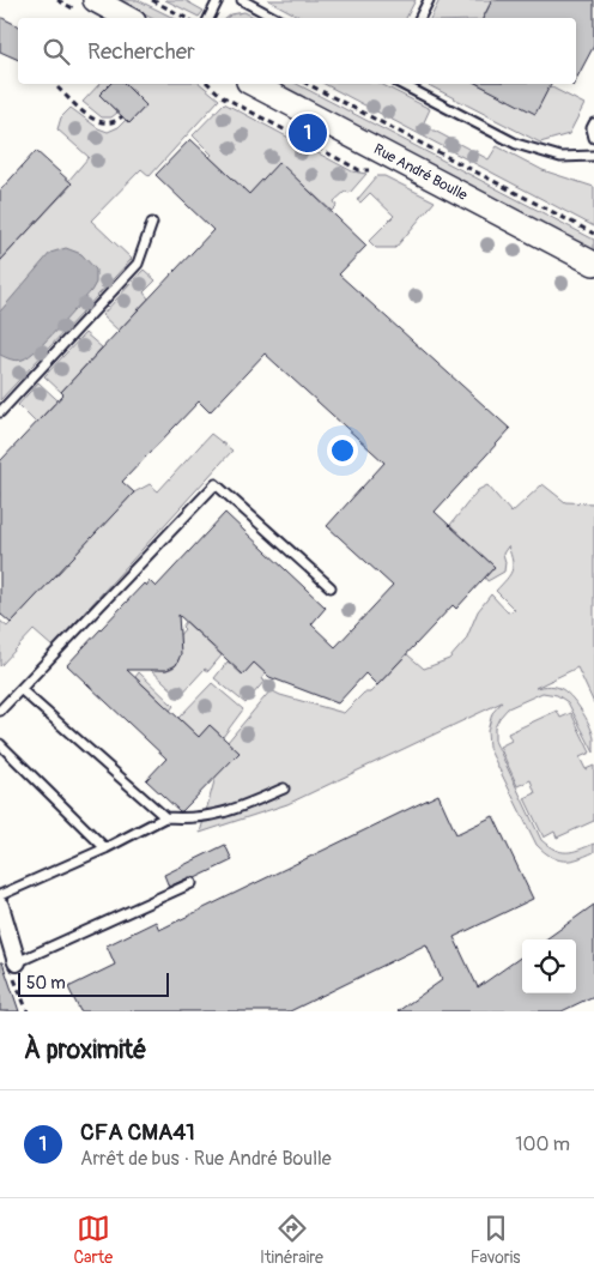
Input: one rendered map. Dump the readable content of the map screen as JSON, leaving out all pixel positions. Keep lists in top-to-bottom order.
{
  "streets": {
    "street": ["Rue André Boulle"]
  },
  "scale_bar": "50 m",
  "page": {
    "search": "Rechercher",
    "pins": "1",
    "scale": "50 m",
    "heading": "À proximité",
    "list": [
      {
        "mark": "1",
        "name": "CFA CMA41",
        "note": "Arrêt de bus · Rue André Boulle",
        "value": "100 m"
      }
    ],
    "nav": ["Carte", "Itinéraire", "Favoris"]
  }
}
